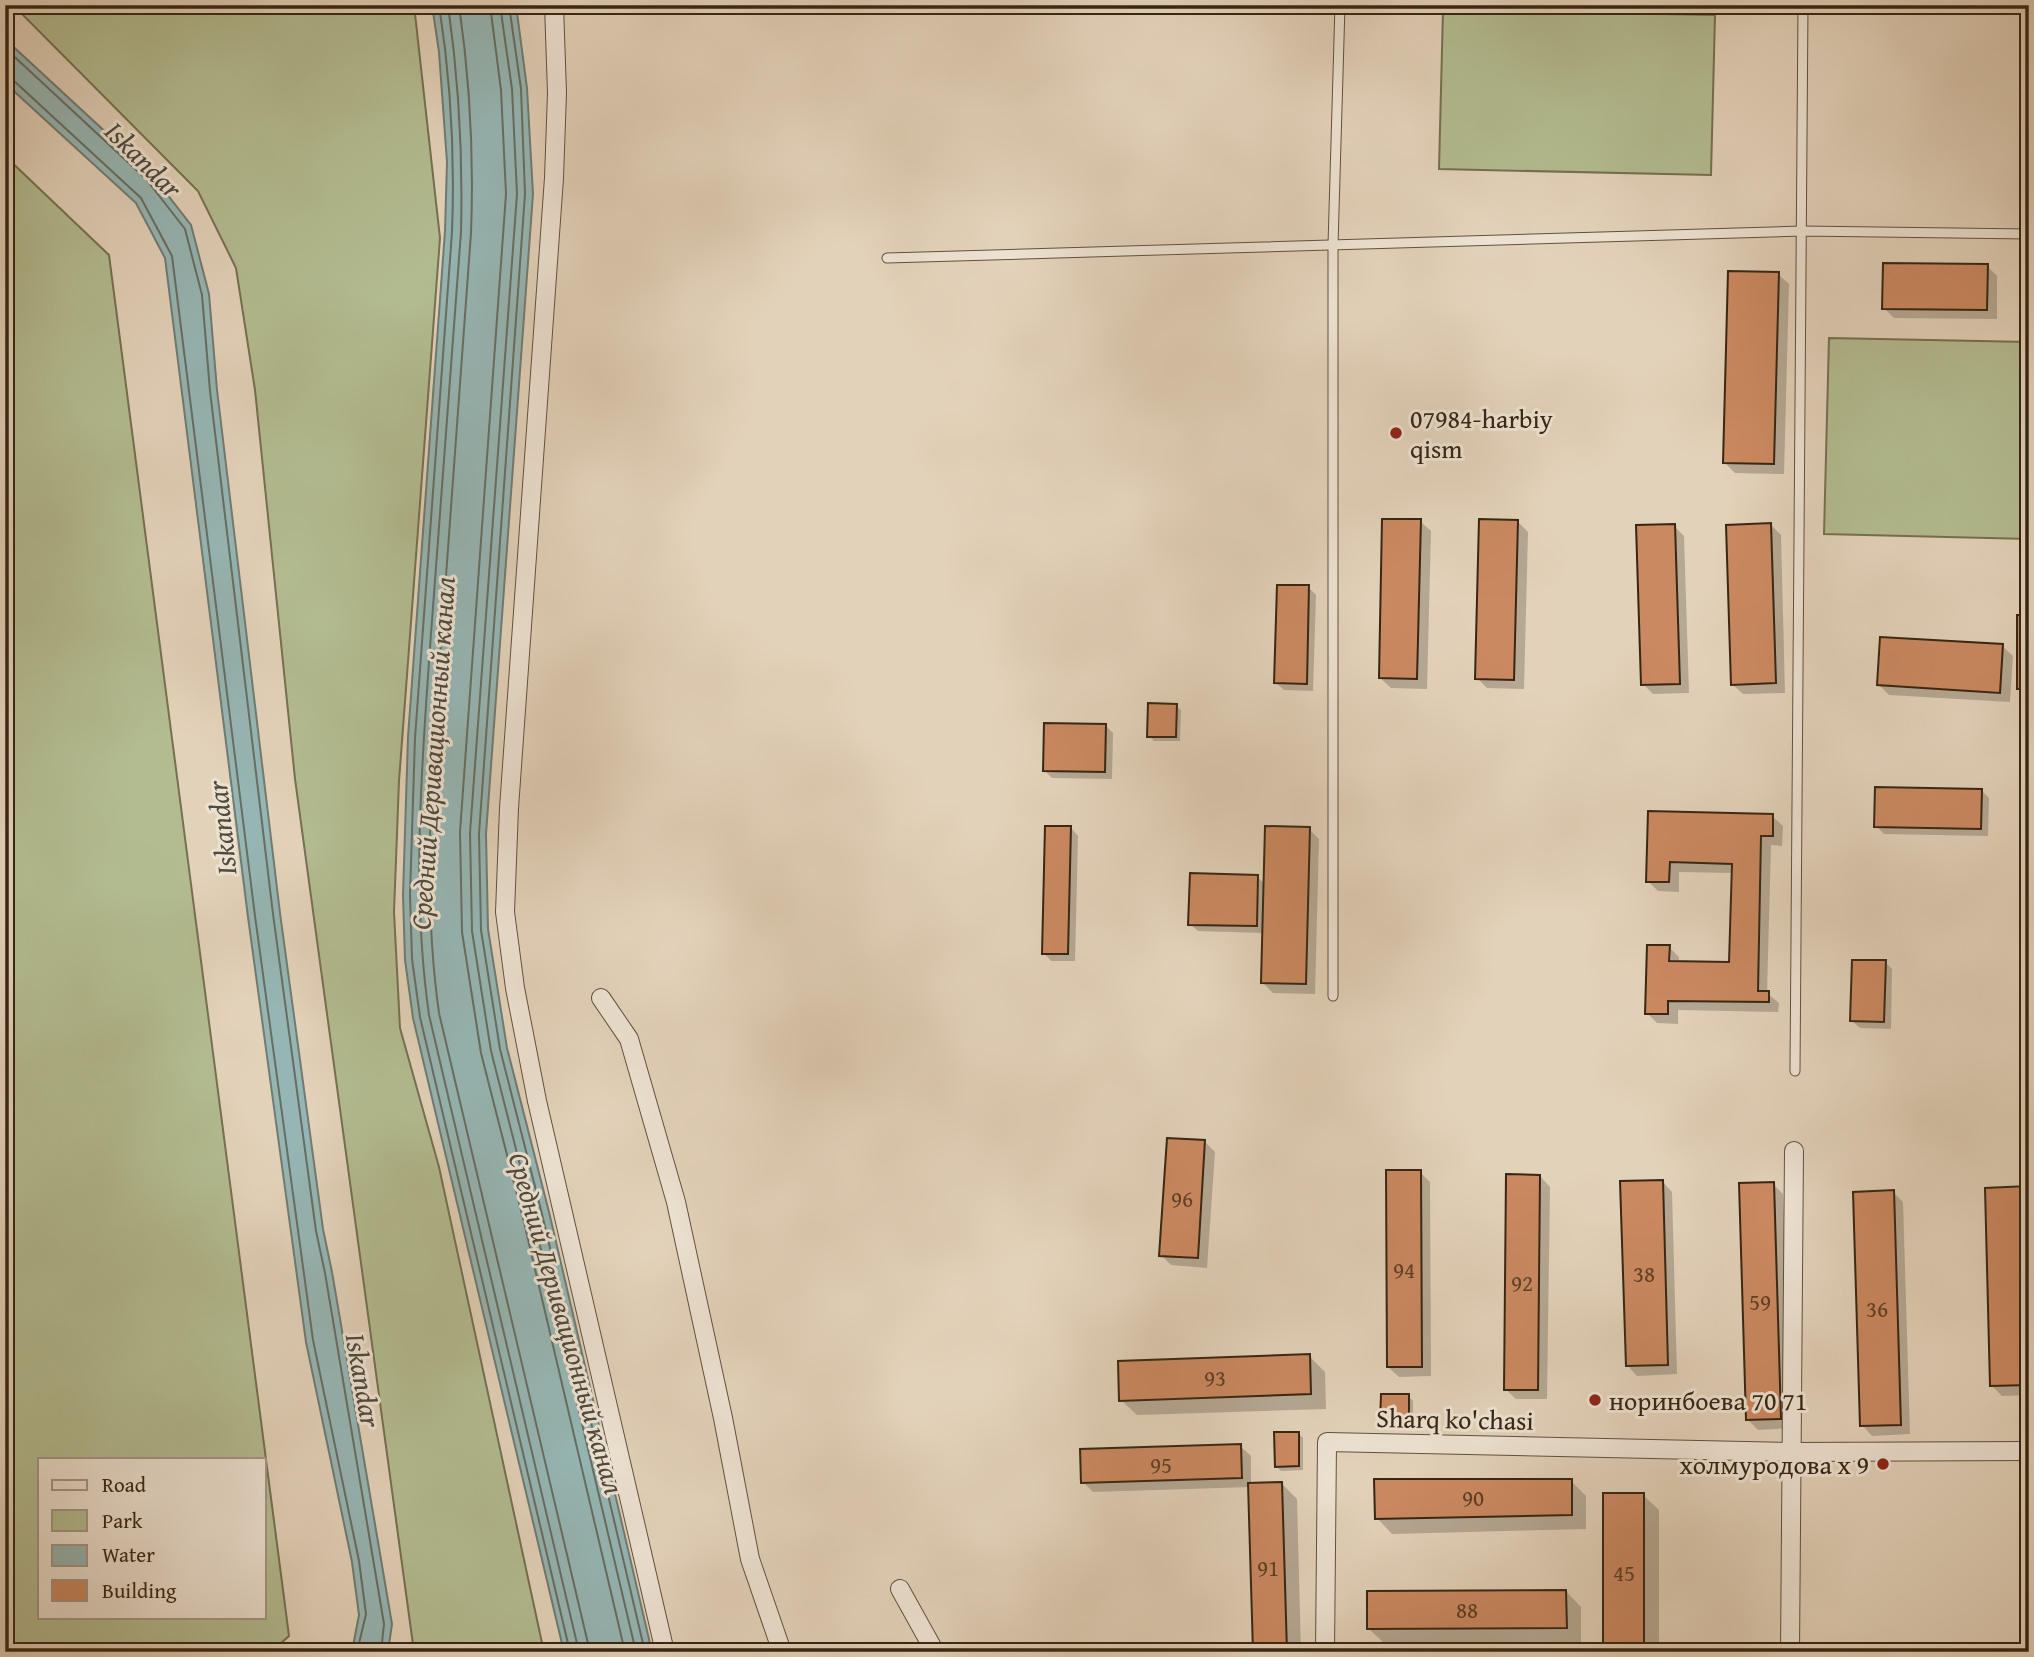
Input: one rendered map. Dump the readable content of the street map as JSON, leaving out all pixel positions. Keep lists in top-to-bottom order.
{
  "streets": {
    "street": ["Sharq ko'chasi"]
  },
  "water": ["Iskandar", "Средний Деривационный канал"],
  "places": ["07984-harbiy qism", "норинбоева 70 71", "холмуродова х 9"],
  "house_numbers": [
    "96",
    "94",
    "38",
    "92",
    "59",
    "36",
    "93",
    "95",
    "90",
    "91",
    "45",
    "88"
  ],
  "legend": [
    "Road",
    "Park",
    "Water",
    "Building"
  ]
}
